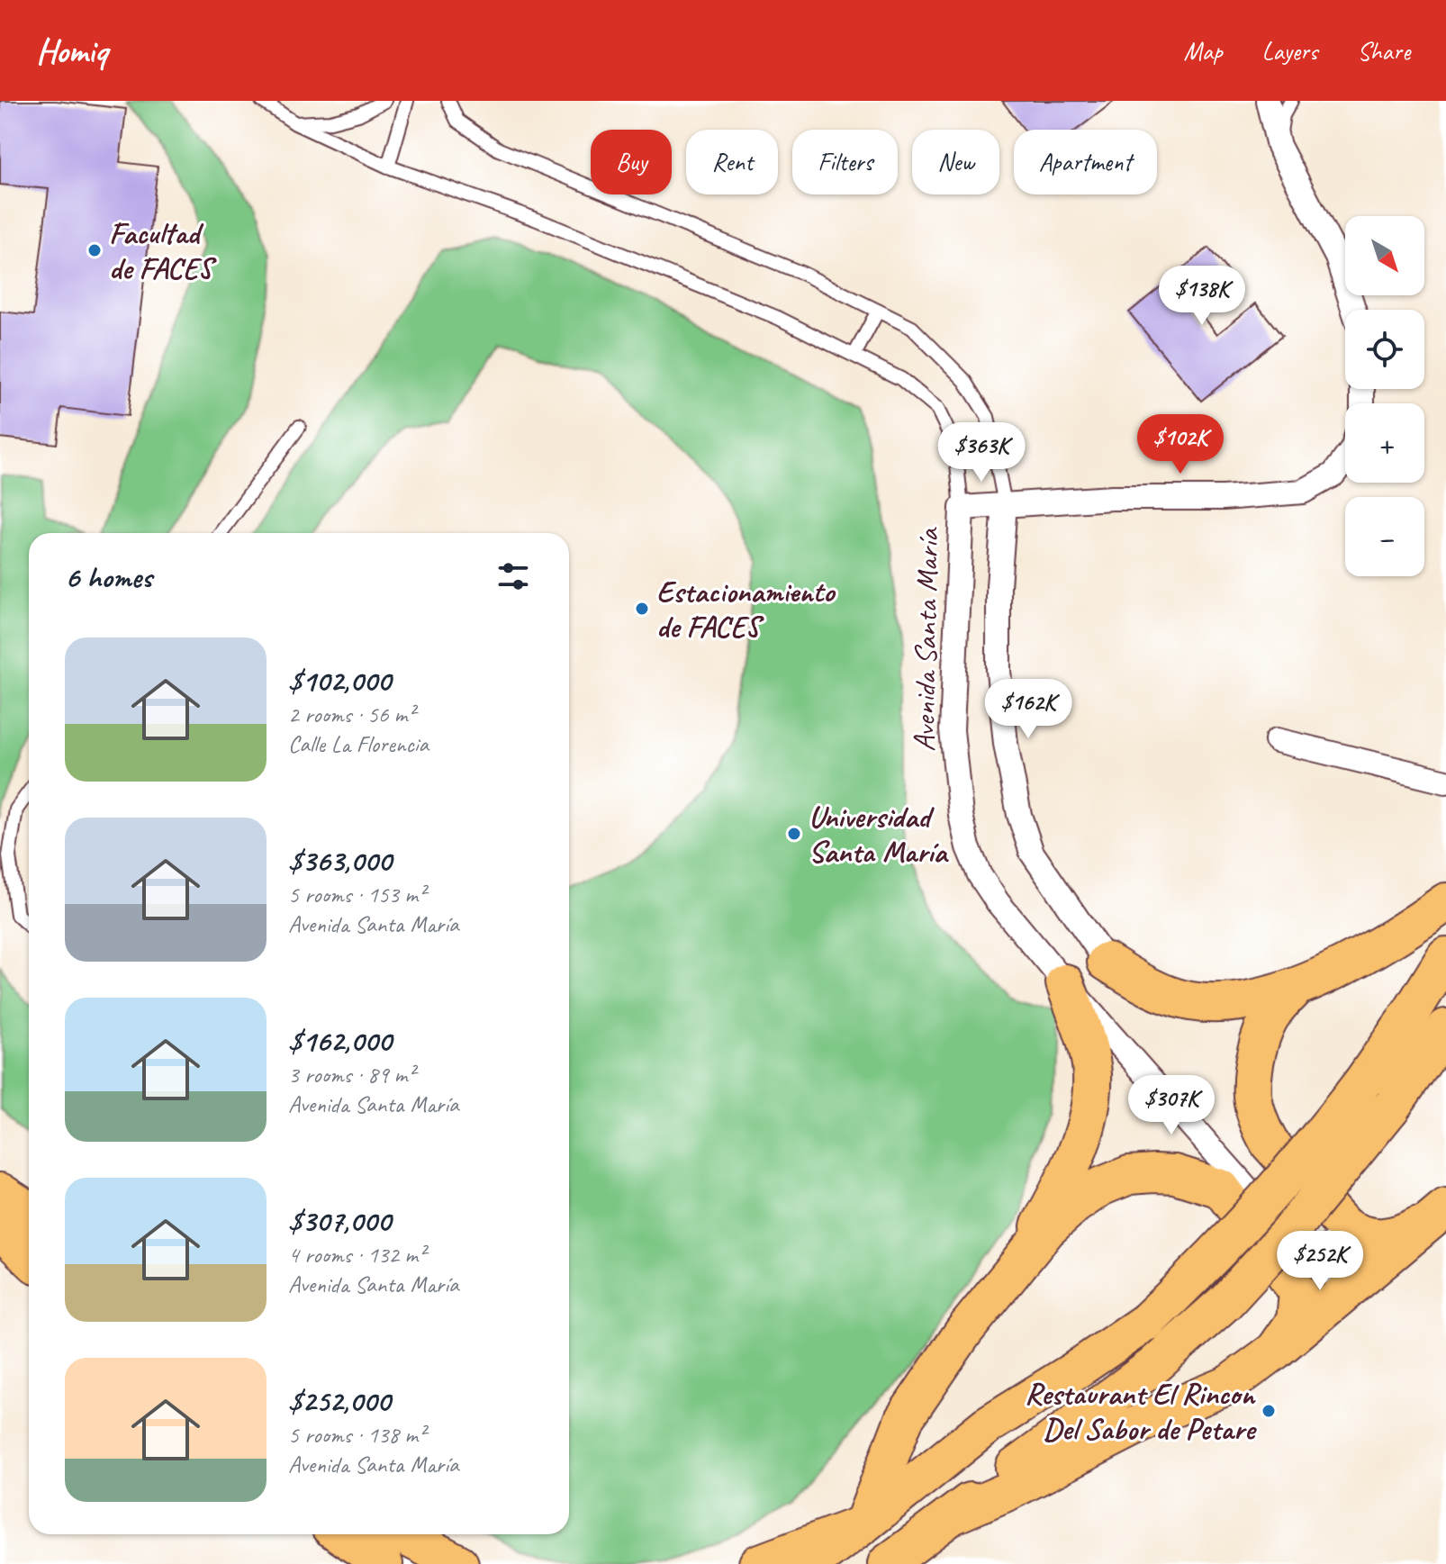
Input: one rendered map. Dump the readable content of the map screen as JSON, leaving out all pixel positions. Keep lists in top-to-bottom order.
{
  "streets": {
    "street": ["Avenida Santa María"]
  },
  "places": [
    "Facultad de FACES",
    "Estacionamiento de FACES",
    "Universidad Santa María",
    "Restaurant El Rincon Del Sabor de Petare"
  ],
  "north": "bottom right",
  "page": {
    "header": "Homiq",
    "nav": ["Map", "Layers", "Share"],
    "chip": [
      "Buy",
      "Rent",
      "Filters",
      "New",
      "Apartment"
    ],
    "map_buttons": ["+", "−"],
    "price": [
      "$138K",
      "$102K",
      "$363K",
      "$162K",
      "$307K",
      "$252K"
    ],
    "heading": "6 homes",
    "list": [
      {
        "name": "$102,000",
        "note": "2 rooms · 56 m² · Calle La Florencia"
      },
      {
        "name": "$363,000",
        "note": "5 rooms · 153 m² · Avenida Santa María"
      },
      {
        "name": "$162,000",
        "note": "3 rooms · 89 m² · Avenida Santa María"
      },
      {
        "name": "$307,000",
        "note": "4 rooms · 132 m² · Avenida Santa María"
      },
      {
        "name": "$252,000",
        "note": "5 rooms · 138 m² · Avenida Santa María"
      }
    ]
  }
}
